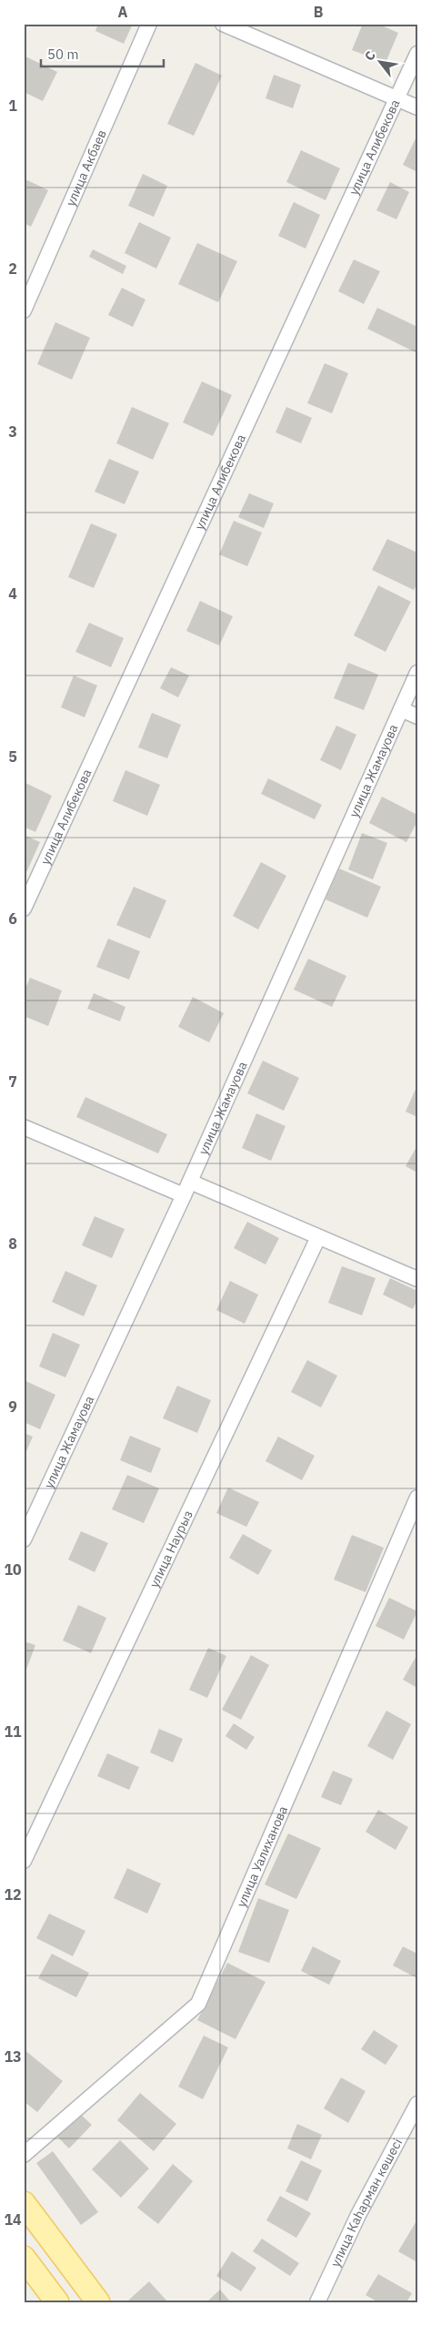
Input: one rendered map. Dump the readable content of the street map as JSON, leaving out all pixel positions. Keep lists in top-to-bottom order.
{
  "streets": {
    "street": [
      "улица Алибекова",
      "улица Акбаев",
      "улица Жамауова",
      "улица Наурыз",
      "улица Уалиханова",
      "улица Каһарман көшесі"
    ]
  },
  "scale_bar": "50 m",
  "north": "top left",
  "grid": {
    "columns": ["A", "B"],
    "rows": [
      "1",
      "2",
      "3",
      "4",
      "5",
      "6",
      "7",
      "8",
      "9",
      "10",
      "11",
      "12",
      "13",
      "14"
    ]
  }
}
